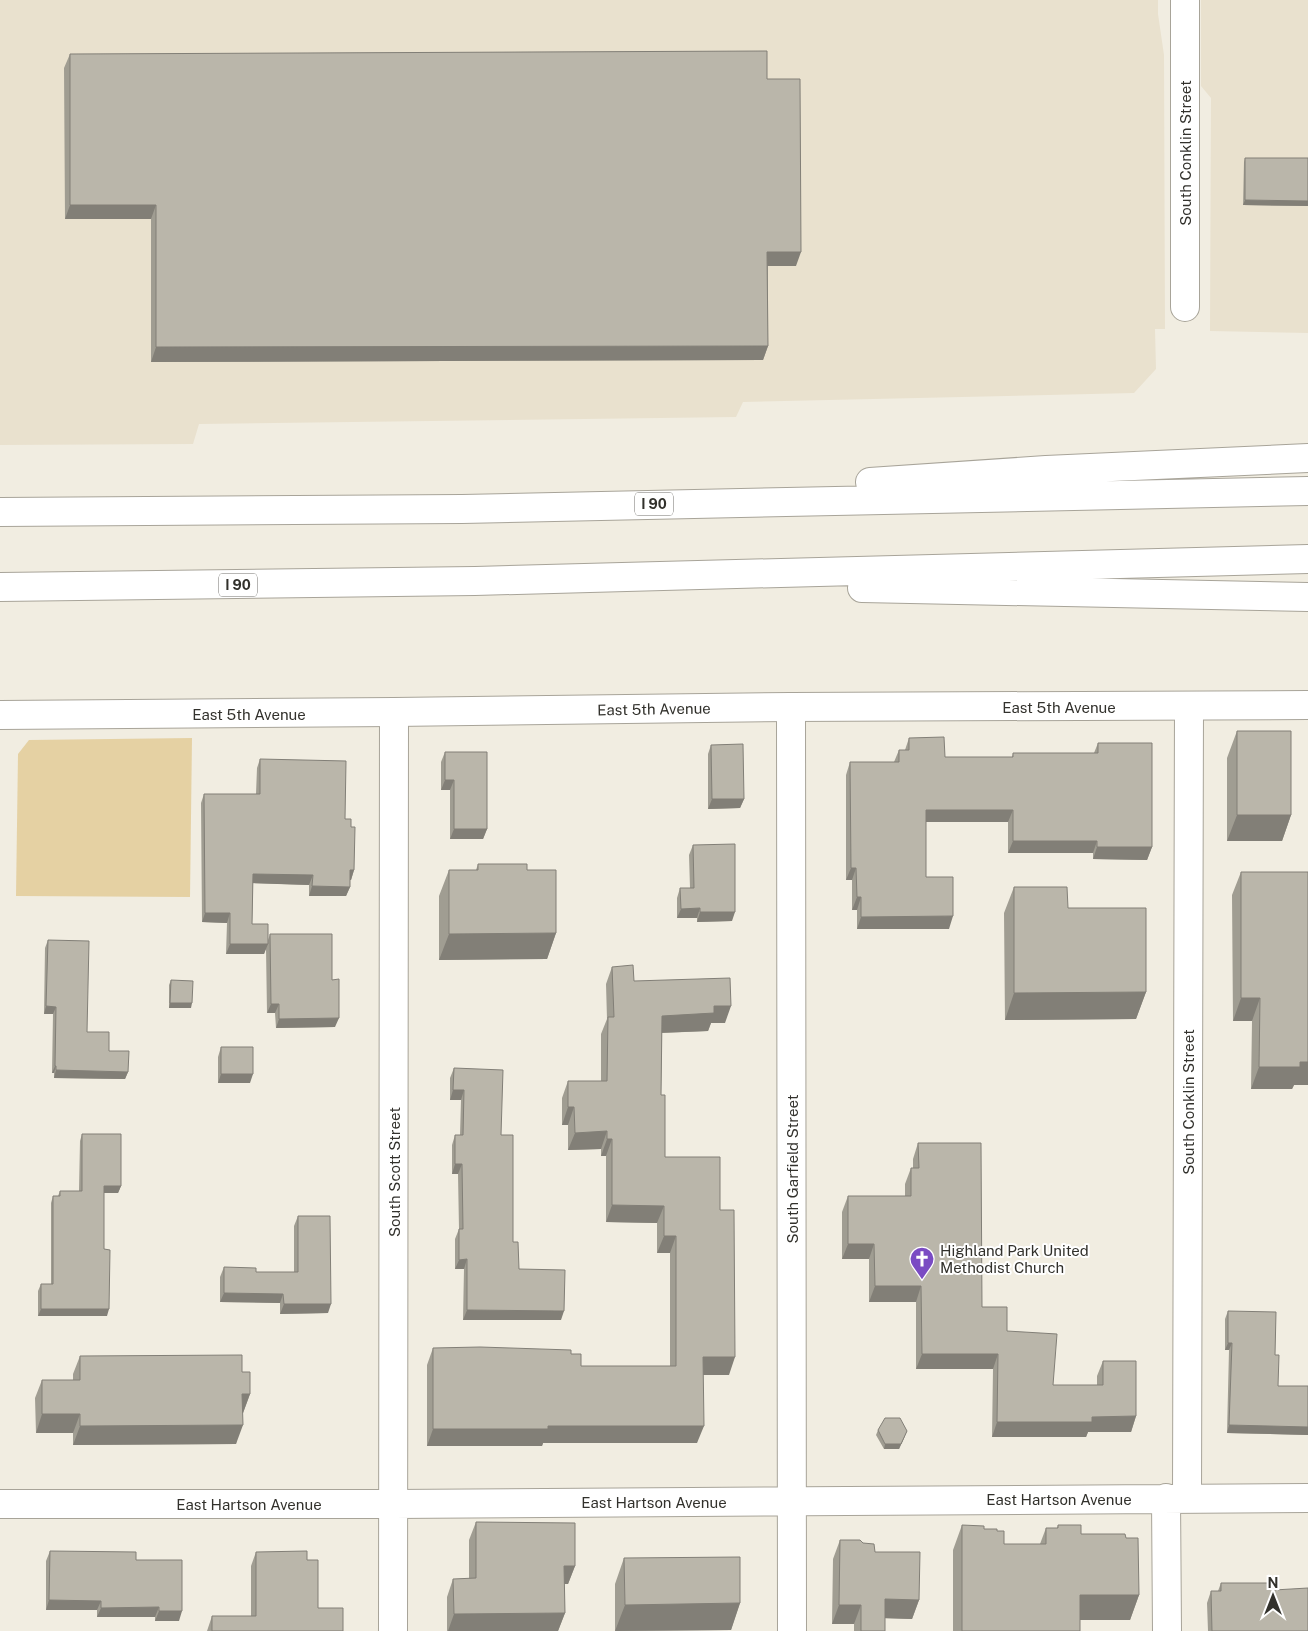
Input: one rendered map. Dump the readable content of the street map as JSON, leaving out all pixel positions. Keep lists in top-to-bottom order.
{
  "streets": {
    "main road": [
      "South Conklin Street",
      "I 90",
      "East 5th Avenue",
      "South Garfield Street",
      "South Scott Street",
      "East Hartson Avenue"
    ]
  },
  "crossings": [
    ["South Conklin Street", "East 5th Avenue"],
    ["South Conklin Street", "East Hartson Avenue"],
    ["East 5th Avenue", "South Garfield Street"],
    ["East 5th Avenue", "South Scott Street"],
    ["South Garfield Street", "East Hartson Avenue"],
    ["South Scott Street", "East Hartson Avenue"]
  ],
  "places": {
    "church": ["Highland Park United Methodist Church"]
  },
  "north": "top"
}
